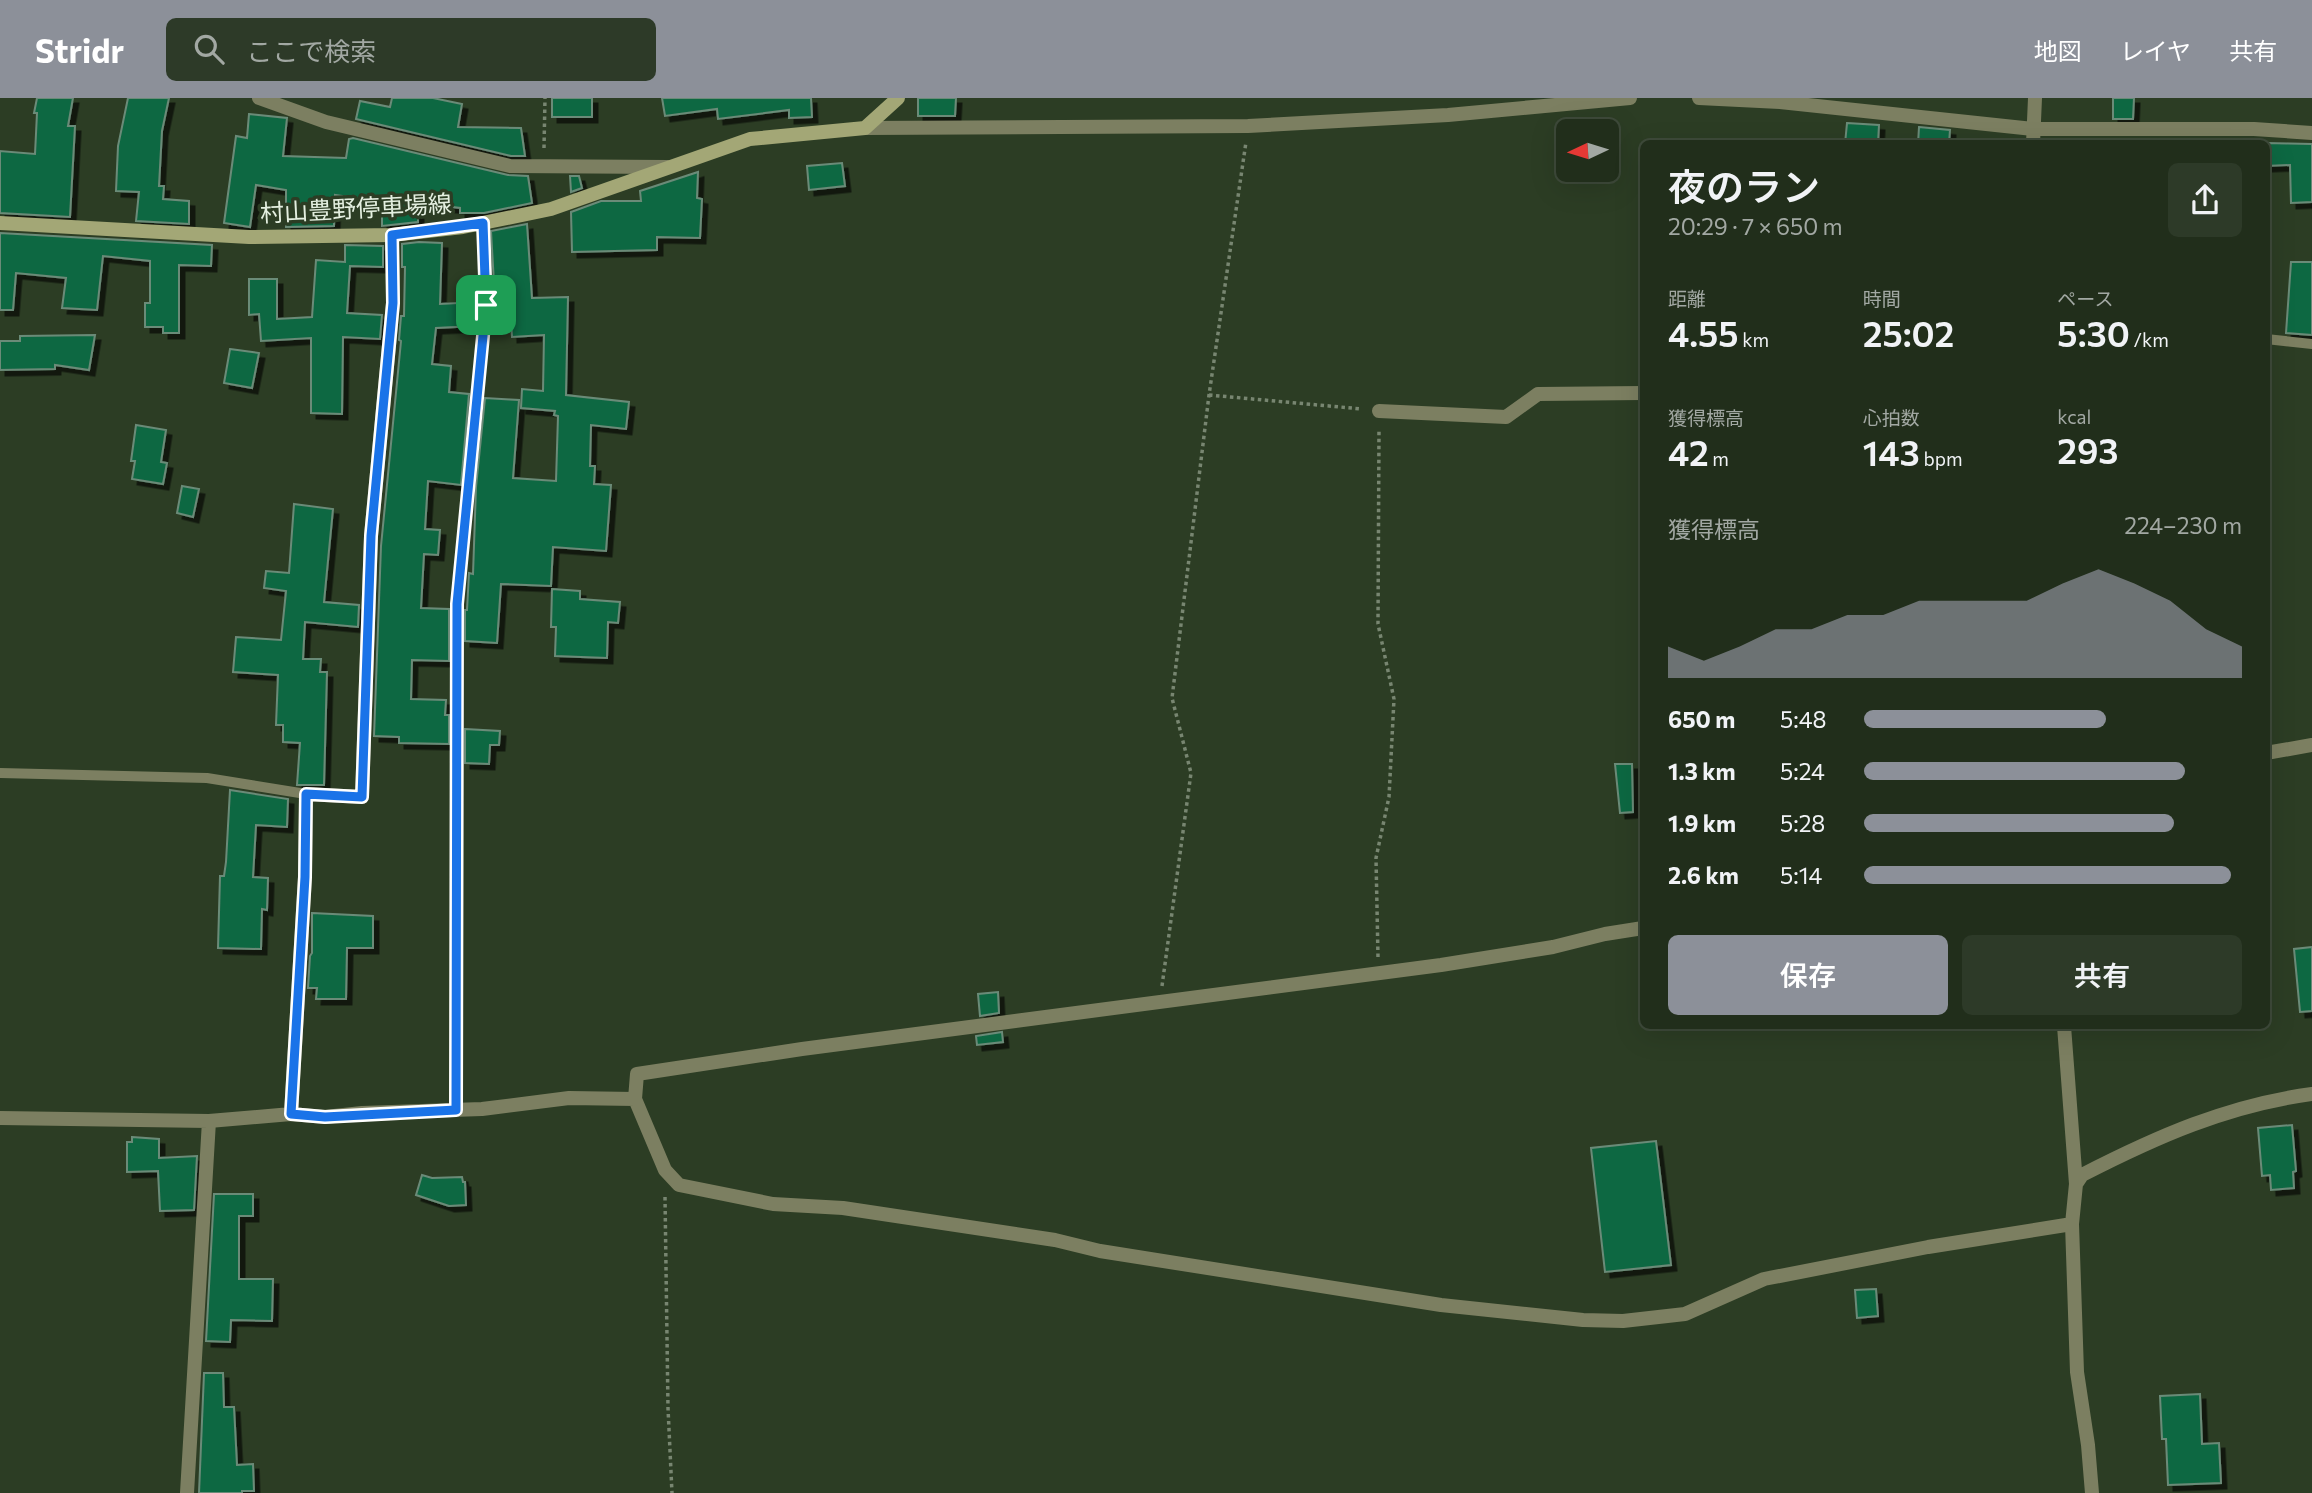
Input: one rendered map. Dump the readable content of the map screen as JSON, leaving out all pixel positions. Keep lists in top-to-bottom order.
{
  "streets": {
    "main road": ["村山豊野停車場線"]
  },
  "north": "left",
  "page": {
    "header": "Stridr",
    "search": "ここで検索",
    "nav": ["地図", "レイヤ", "共有"],
    "heading": ["夜のラン", "20:29 · 7 × 650 m"],
    "stats": [
      ["距離", "4.55 km"],
      ["時間", "25:02"],
      ["ペース", "5:30 /km"],
      ["獲得標高", "42 m"],
      ["心拍数", "143 bpm"],
      ["kcal", "293"]
    ],
    "chart": ["獲得標高", "224–230 m"],
    "list": [
      {
        "name": "650 m",
        "note": "5:48"
      },
      {
        "name": "1.3 km",
        "note": "5:24"
      },
      {
        "name": "1.9 km",
        "note": "5:28"
      },
      {
        "name": "2.6 km",
        "note": "5:14"
      }
    ],
    "buttons": ["保存", "共有"]
  }
}
